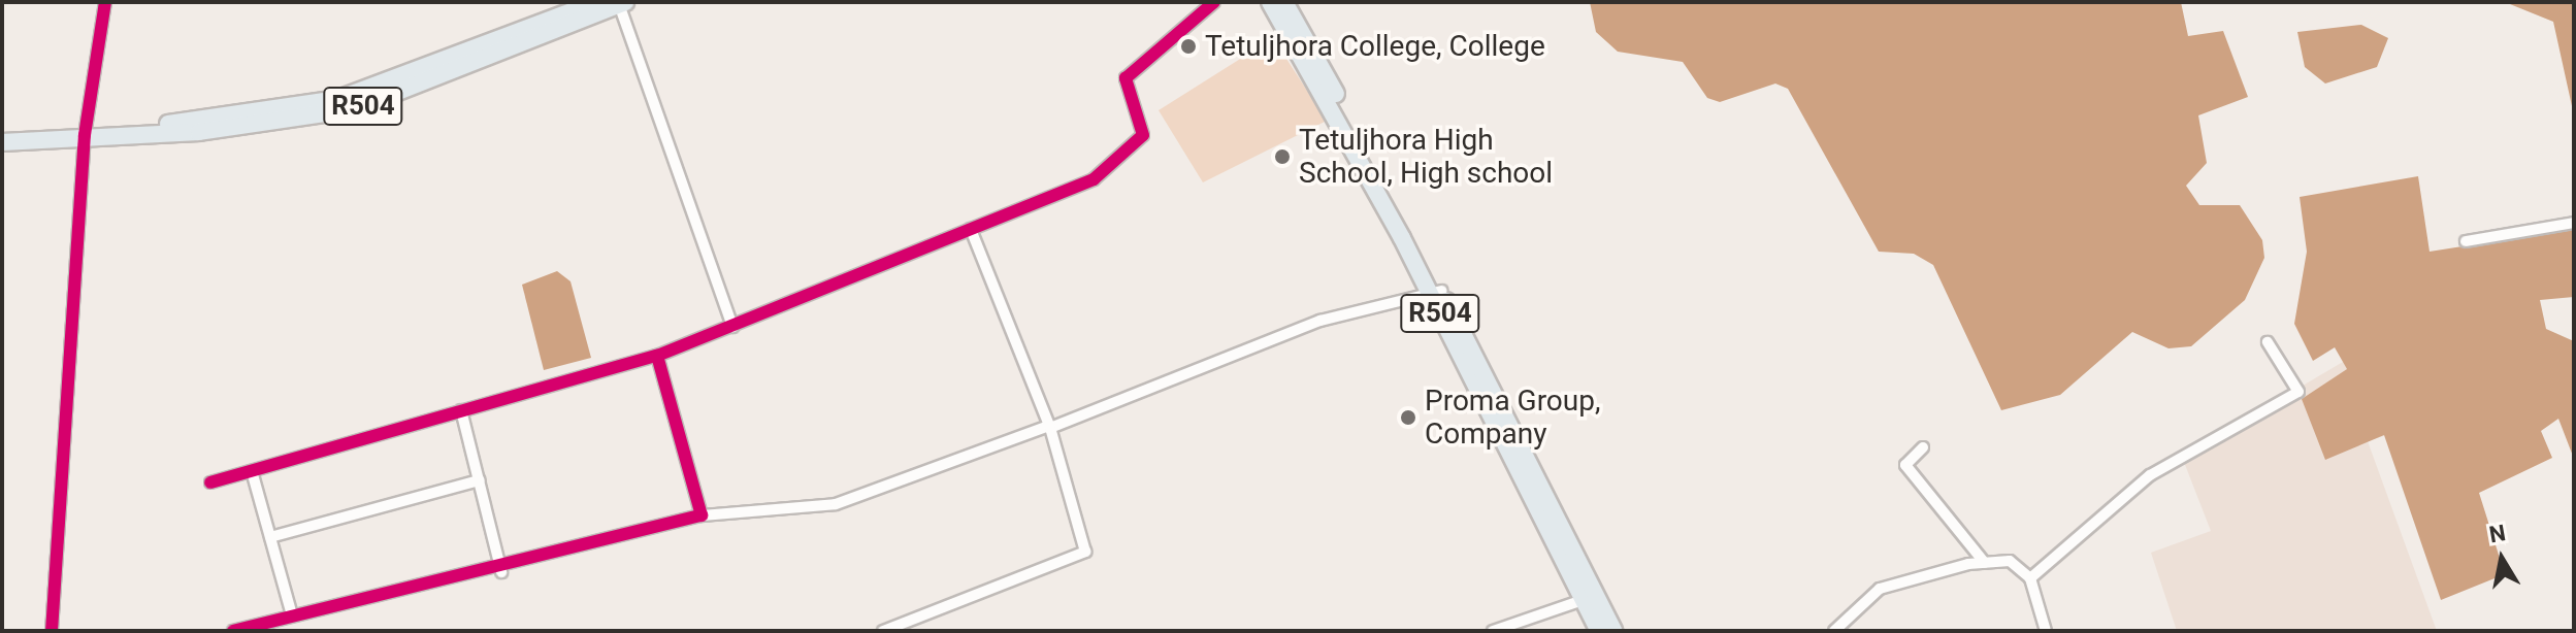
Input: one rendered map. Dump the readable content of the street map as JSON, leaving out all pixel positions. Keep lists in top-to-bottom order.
{
  "streets": {
    "main road": ["R504"]
  },
  "places": ["Tetuljhora College, College", "Tetuljhora High School, High school", "Proma Group, Company"],
  "north": "top"
}
